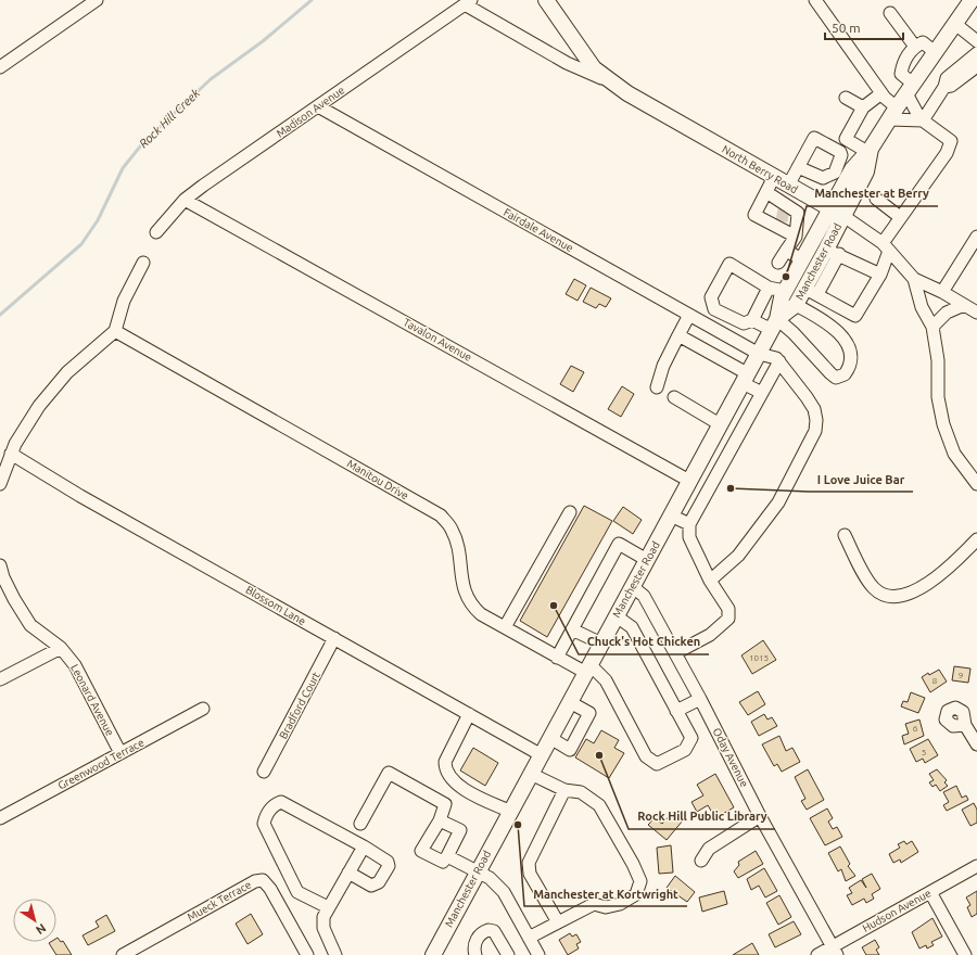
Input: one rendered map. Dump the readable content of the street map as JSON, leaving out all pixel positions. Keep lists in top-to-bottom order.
{
  "streets": {
    "main road": ["North Berry Road", "Manchester Road"],
    "street": [
      "Madison Avenue",
      "Fairdale Avenue",
      "Tavalon Avenue",
      "Manitou Drive",
      "Blossom Lane",
      "Leonard Avenue",
      "Bradford Court",
      "Oday Avenue",
      "Greenwood Terrace",
      "Mueck Terrace",
      "Hudson Avenue"
    ]
  },
  "crossings": [
    ["Madison Avenue", "North Berry Road"],
    ["Madison Avenue", "Fairdale Avenue"],
    ["Madison Avenue", "Tavalon Avenue"],
    ["North Berry Road", "Manchester Road"],
    ["Fairdale Avenue", "Manchester Road"],
    ["Manchester Road", "Tavalon Avenue"],
    ["Manchester Road", "Manitou Drive"],
    ["Manchester Road", "Blossom Lane"],
    ["Manchester Road", "Oday Avenue"],
    ["Blossom Lane", "Bradford Court"],
    ["Leonard Avenue", "Greenwood Terrace"],
    ["Oday Avenue", "Hudson Avenue"]
  ],
  "water": ["Rock Hill Creek"],
  "places": [
    "Manchester at Berry",
    "I Love Juice Bar",
    "Chuck's Hot Chicken",
    "Rock Hill Public Library",
    "Manchester at Kortwright"
  ],
  "house_numbers": [
    "1015",
    "9",
    "8",
    "6",
    "5"
  ],
  "scale_bar": "50 m",
  "north": "bottom right"
}
